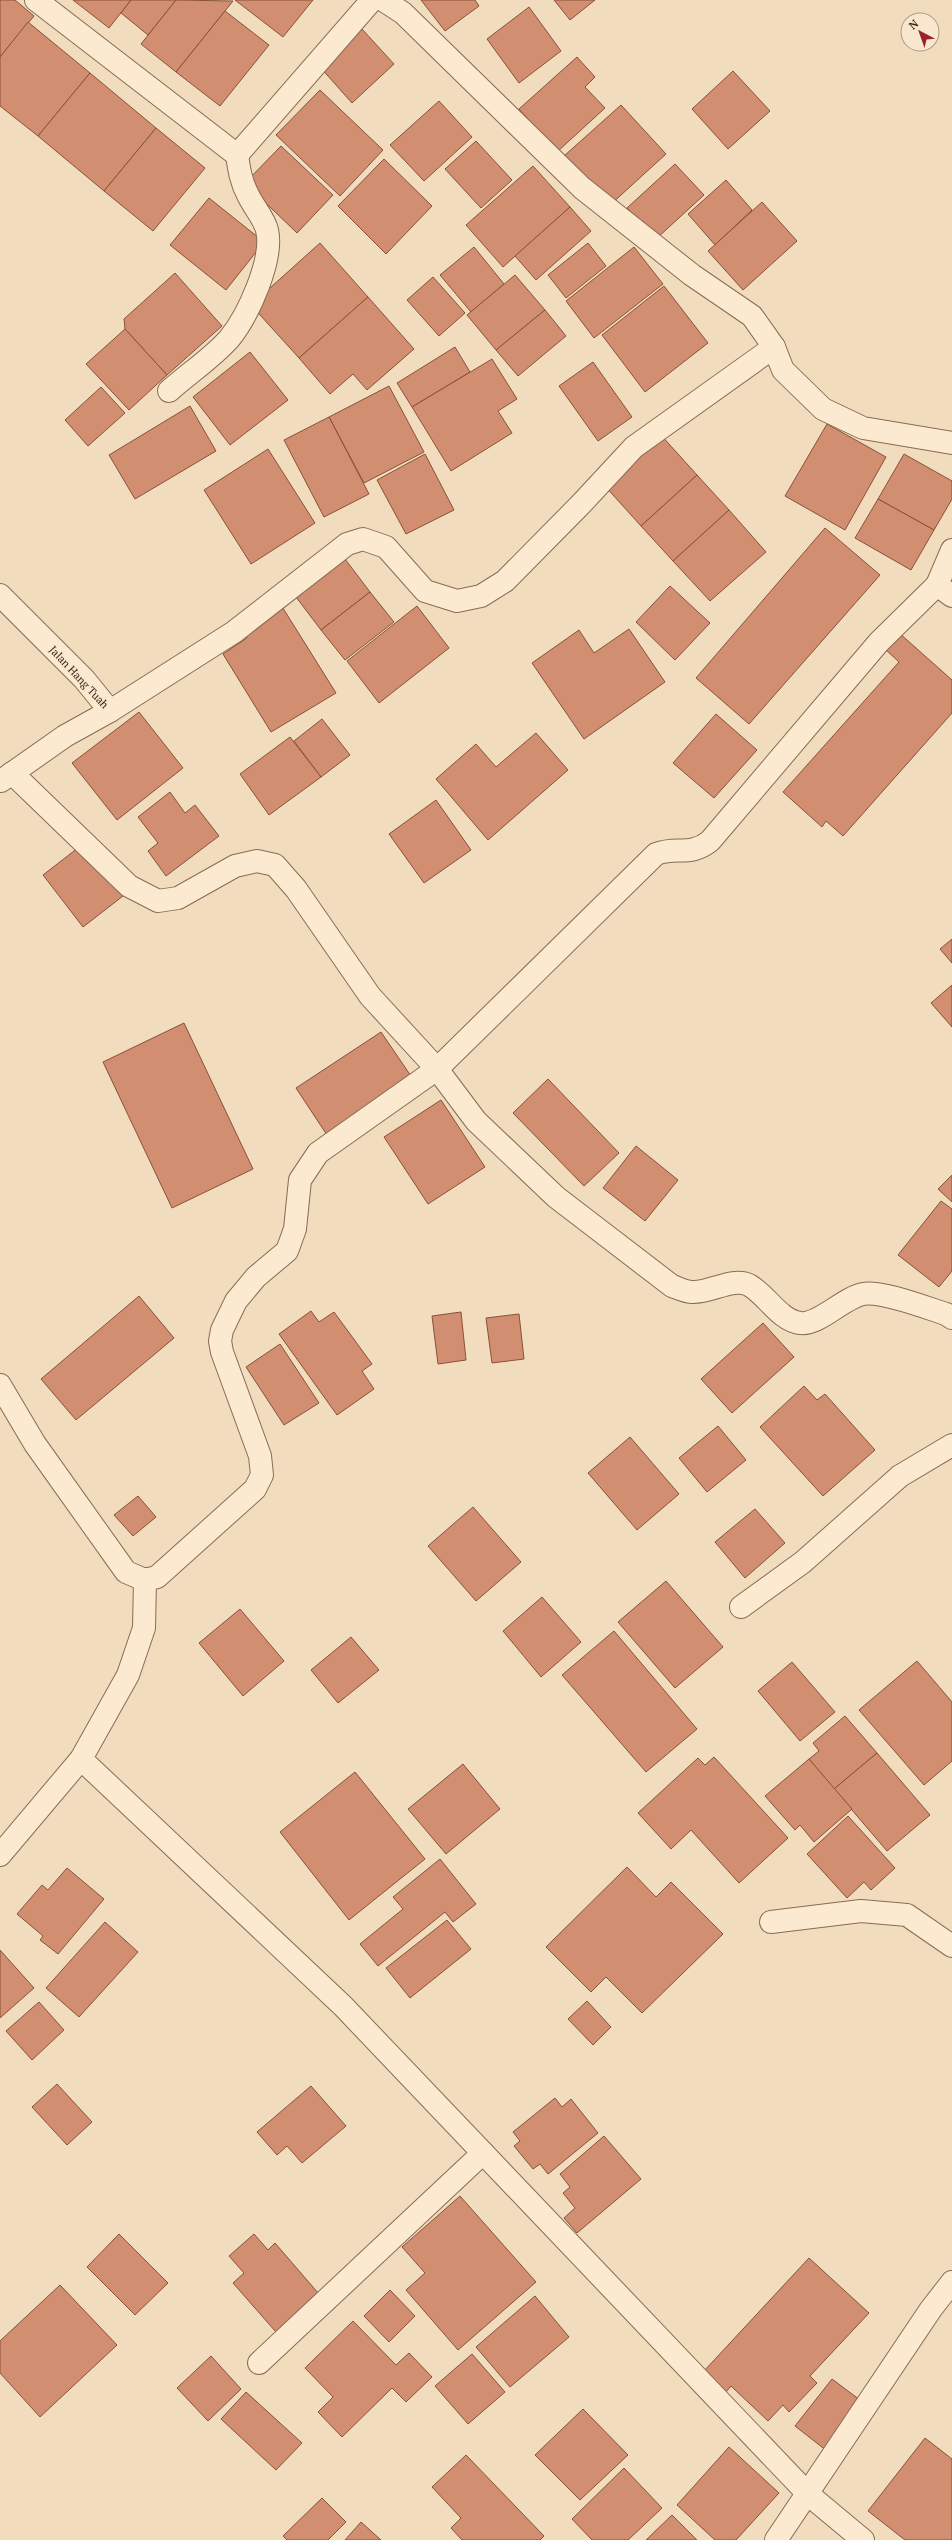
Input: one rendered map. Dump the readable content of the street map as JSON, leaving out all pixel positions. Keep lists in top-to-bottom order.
{
  "streets": {
    "street": ["Jalan Hang Tuah"]
  },
  "north": "top left"
}
